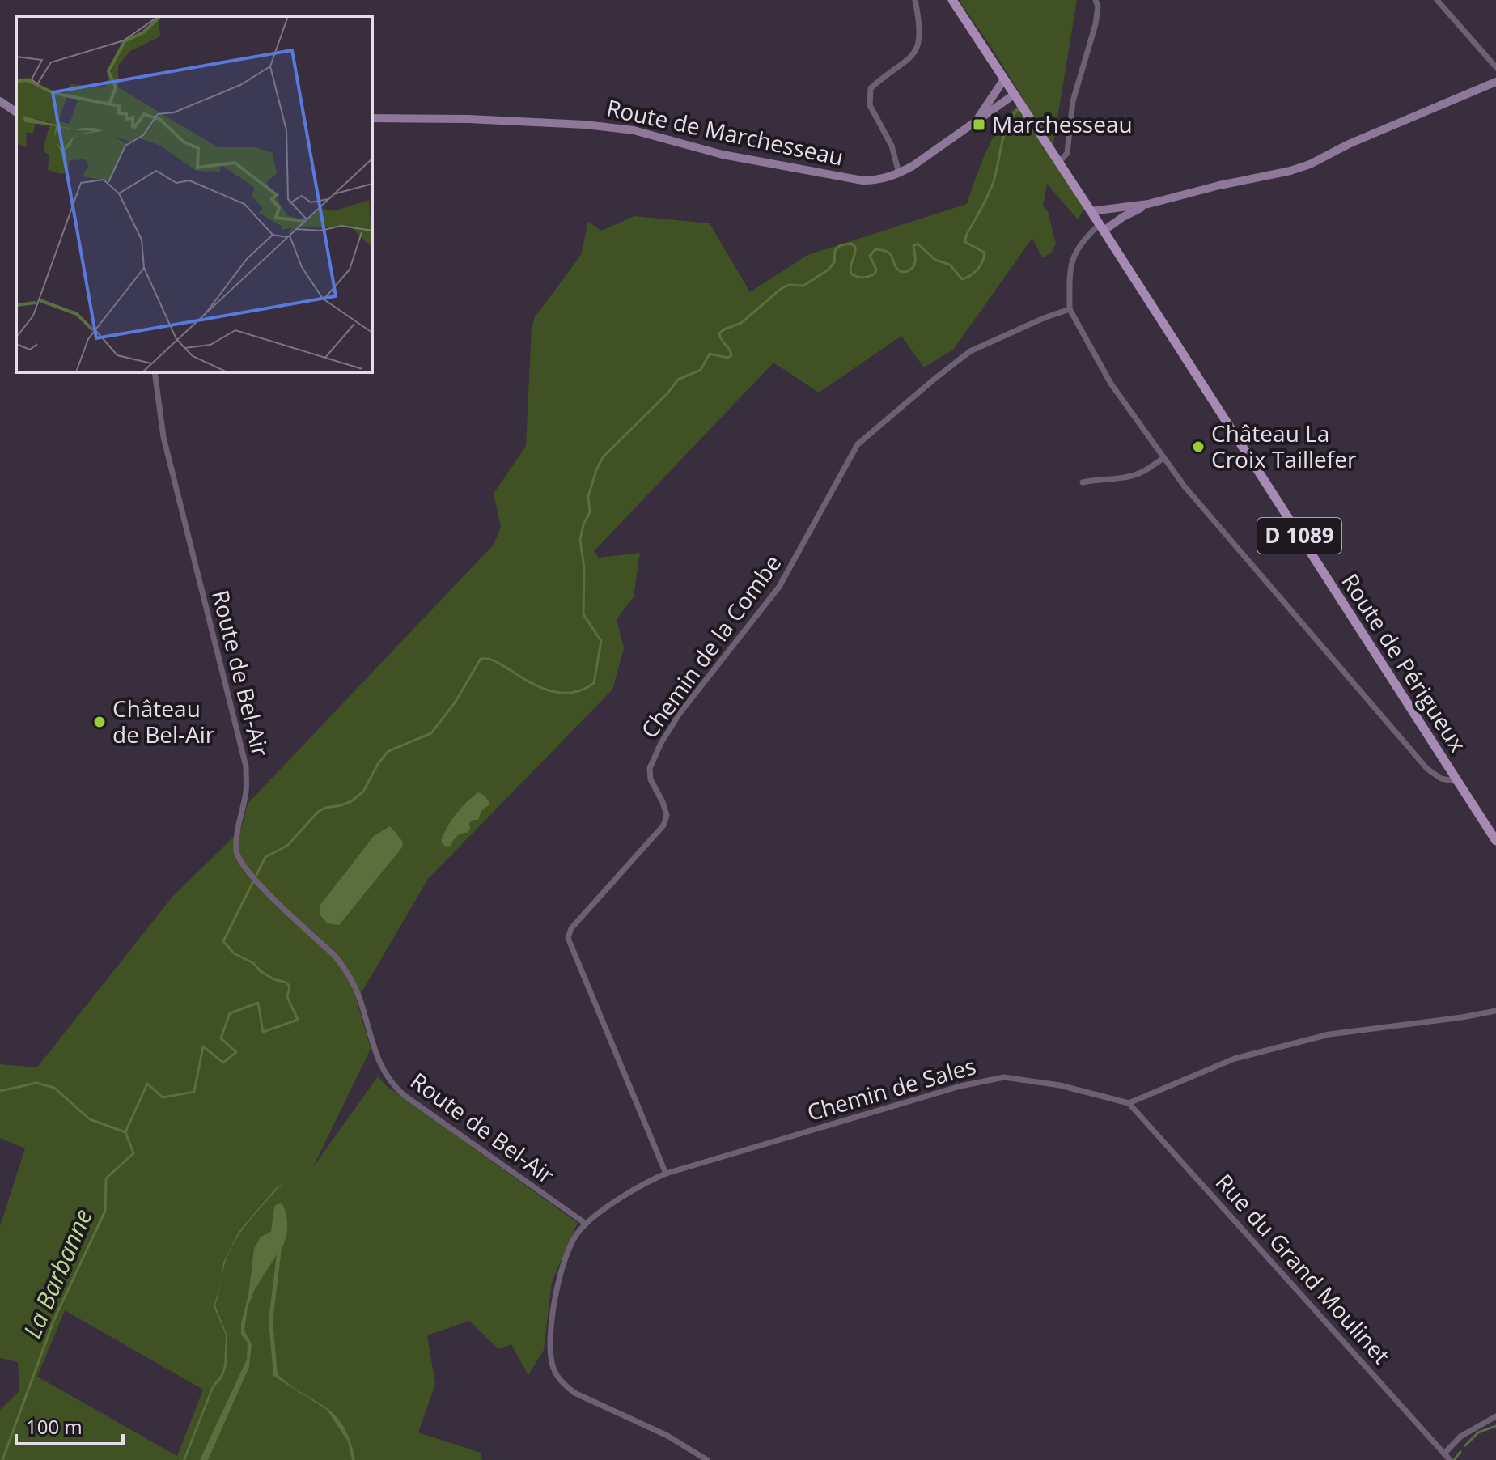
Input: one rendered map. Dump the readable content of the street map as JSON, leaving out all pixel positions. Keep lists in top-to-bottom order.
{
  "streets": {
    "main road": ["D 1089", "Route de Périgueux"],
    "street": [
      "Route de Marchesseau",
      "Chemin de la Combe",
      "Route de Bel-Air",
      "Chemin de Sales",
      "Rue du Grand Moulinet"
    ]
  },
  "crossings": [
    ["Route de Marchesseau", "D 1089"],
    ["D 1089", "Route de Périgueux"],
    ["Chemin de la Combe", "Chemin de Sales"],
    ["Route de Bel-Air", "Chemin de Sales"],
    ["Chemin de Sales", "Rue du Grand Moulinet"]
  ],
  "water": ["La Barbanne"],
  "places": {
    "transit": ["Marchesseau"],
    "other": ["Château La Croix Taillefer", "Château de Bel-Air"]
  },
  "scale_bar": "100 m"
}
